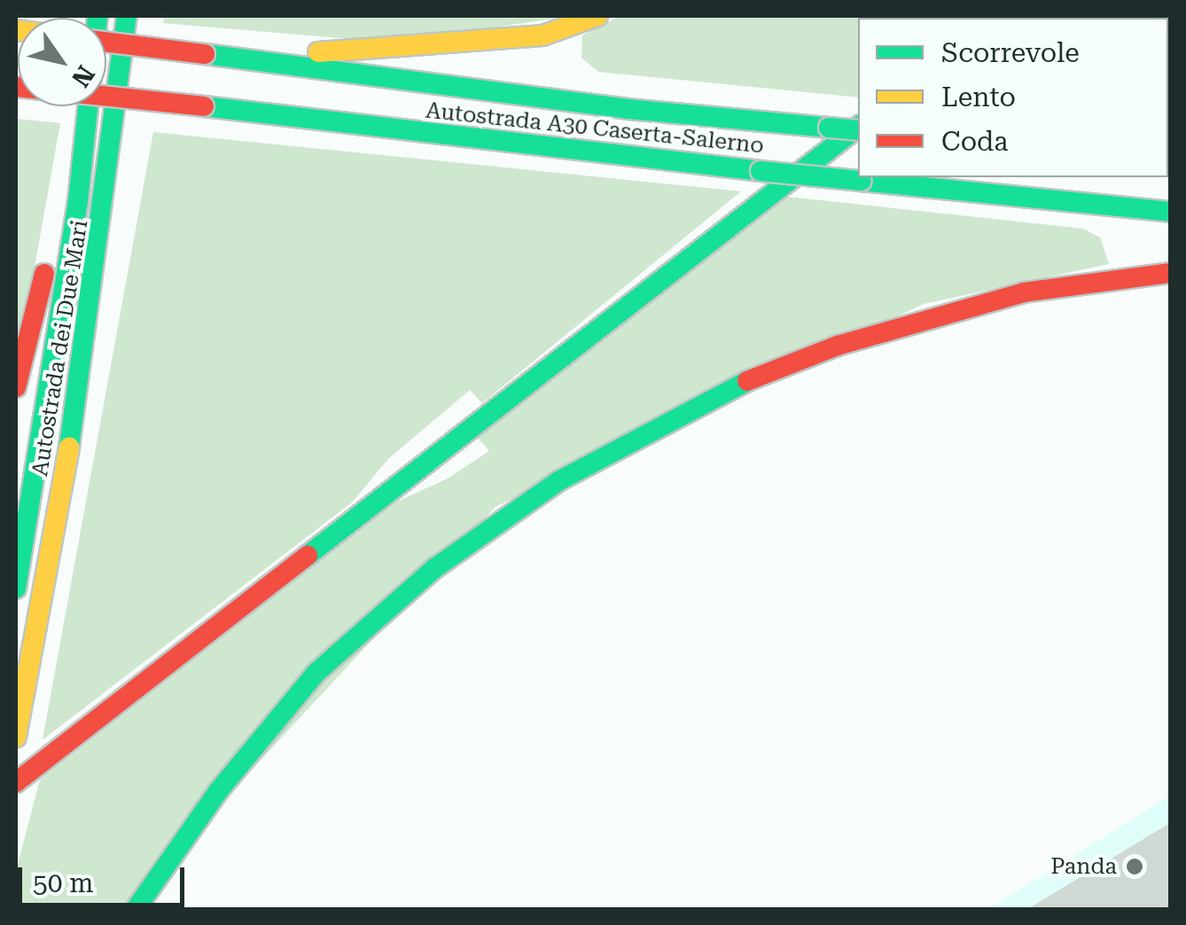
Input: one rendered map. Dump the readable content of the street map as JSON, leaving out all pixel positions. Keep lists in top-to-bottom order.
{
  "streets": {
    "highway": ["Autostrada A30 Caserta-Salerno", "Autostrada dei Due Mari"]
  },
  "places": ["Panda"],
  "legend": ["Scorrevole", "Lento", "Coda"],
  "scale_bar": "50 m",
  "north": "bottom right"
}
